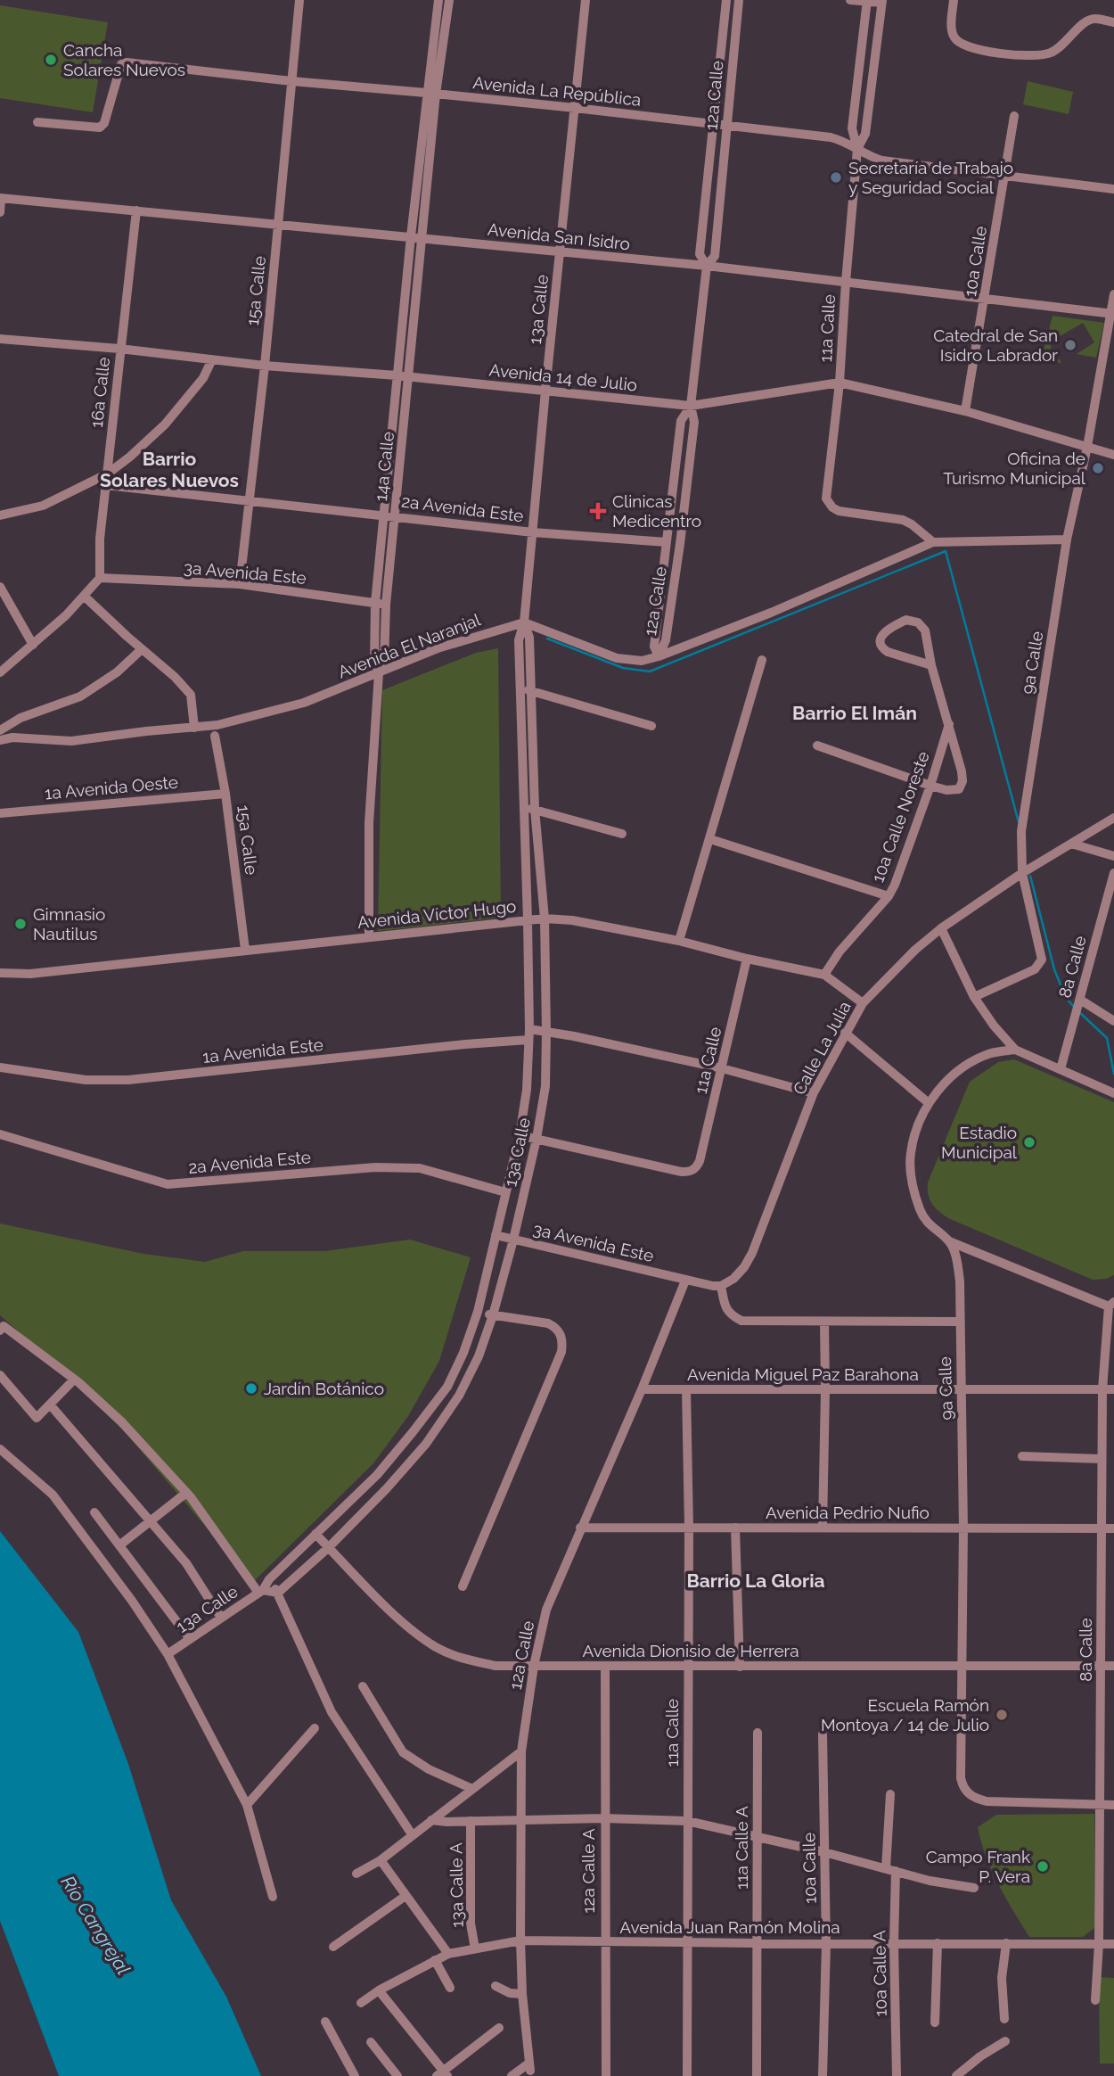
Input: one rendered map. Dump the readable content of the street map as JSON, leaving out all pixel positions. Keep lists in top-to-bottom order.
{
  "streets": {
    "street": [
      "Avenida La República",
      "12a Calle",
      "Avenida San Isidro",
      "10a Calle",
      "15a Calle",
      "13a Calle",
      "11a Calle",
      "Avenida 14 de Julio",
      "16a Calle",
      "14a Calle",
      "2a Avenida Este",
      "3a Avenida Este",
      "Avenida El Naranjal",
      "9a Calle",
      "1a Avenida Oeste",
      "10a Calle Noreste",
      "Avenida Víctor Hugo",
      "8a Calle",
      "Calle La Julia",
      "1a Avenida Este",
      "Avenida Miguel Paz Barahona",
      "Avenida Pedrio Nufio",
      "Avenida Dionisio de Herrera",
      "11a Calle A",
      "12a Calle A",
      "13a Calle A",
      "Avenida Juan Ramón Molina",
      "10a Calle A"
    ]
  },
  "crossings": [
    ["Avenida La República", "12a Calle"],
    ["Avenida La República", "10a Calle"],
    ["Avenida La República", "15a Calle"],
    ["Avenida La República", "13a Calle"],
    ["Avenida La República", "11a Calle"],
    ["Avenida La República", "14a Calle"],
    ["12a Calle", "Avenida San Isidro"],
    ["12a Calle", "Avenida 14 de Julio"],
    ["12a Calle", "2a Avenida Este"],
    ["12a Calle", "3a Avenida Este"],
    ["12a Calle", "Avenida Miguel Paz Barahona"],
    ["12a Calle", "Avenida Pedrio Nufio"],
    ["12a Calle", "Avenida Dionisio de Herrera"],
    ["12a Calle", "Avenida Juan Ramón Molina"],
    ["Avenida San Isidro", "10a Calle"],
    ["Avenida San Isidro", "15a Calle"],
    ["Avenida San Isidro", "13a Calle"],
    ["Avenida San Isidro", "11a Calle"],
    ["Avenida San Isidro", "16a Calle"],
    ["Avenida San Isidro", "14a Calle"],
    ["Avenida San Isidro", "9a Calle"],
    ["10a Calle", "Avenida 14 de Julio"],
    ["10a Calle", "Avenida Juan Ramón Molina"],
    ["15a Calle", "Avenida 14 de Julio"],
    ["15a Calle", "2a Avenida Este"],
    ["15a Calle", "3a Avenida Este"],
    ["15a Calle", "1a Avenida Oeste"],
    ["15a Calle", "Avenida Víctor Hugo"],
    ["13a Calle", "11a Calle"],
    ["13a Calle", "Avenida 14 de Julio"],
    ["13a Calle", "2a Avenida Este"],
    ["13a Calle", "3a Avenida Este"],
    ["13a Calle", "Avenida El Naranjal"],
    ["13a Calle", "Avenida Víctor Hugo"],
    ["13a Calle", "1a Avenida Este"],
    ["13a Calle", "Avenida Dionisio de Herrera"],
    ["11a Calle", "Avenida 14 de Julio"],
    ["11a Calle", "Avenida Víctor Hugo"],
    ["11a Calle", "1a Avenida Este"],
    ["11a Calle", "Avenida Miguel Paz Barahona"],
    ["11a Calle", "Avenida Pedrio Nufio"],
    ["11a Calle", "Avenida Dionisio de Herrera"],
    ["11a Calle", "Avenida Juan Ramón Molina"],
    ["Avenida 14 de Julio", "16a Calle"],
    ["Avenida 14 de Julio", "14a Calle"],
    ["Avenida 14 de Julio", "9a Calle"],
    ["16a Calle", "2a Avenida Este"],
    ["16a Calle", "3a Avenida Este"],
    ["14a Calle", "2a Avenida Este"],
    ["14a Calle", "3a Avenida Este"],
    ["14a Calle", "Avenida El Naranjal"],
    ["14a Calle", "Avenida Víctor Hugo"],
    ["9a Calle", "8a Calle"],
    ["9a Calle", "Calle La Julia"],
    ["9a Calle", "Avenida Miguel Paz Barahona"],
    ["9a Calle", "Avenida Pedrio Nufio"],
    ["9a Calle", "Avenida Dionisio de Herrera"],
    ["10a Calle Noreste", "Avenida Víctor Hugo"],
    ["Avenida Víctor Hugo", "Calle La Julia"],
    ["8a Calle", "Avenida Miguel Paz Barahona"],
    ["8a Calle", "Avenida Pedrio Nufio"],
    ["8a Calle", "Avenida Dionisio de Herrera"],
    ["8a Calle", "Avenida Juan Ramón Molina"],
    ["Avenida Dionisio de Herrera", "12a Calle A"],
    ["11a Calle A", "Avenida Juan Ramón Molina"],
    ["12a Calle A", "Avenida Juan Ramón Molina"],
    ["13a Calle A", "Avenida Juan Ramón Molina"],
    ["Avenida Juan Ramón Molina", "10a Calle A"]
  ],
  "districts": ["Barrio Solares Nuevos", "Barrio El Imán", "Barrio La Gloria"],
  "water": ["Río Cangrejal"],
  "places": {
    "other": [
      "Cancha Solares Nuevos",
      "Secretaría de Trabajo y Seguridad Social",
      "Catedral de San Isidro Labrador",
      "Oficina de Turismo Municipal",
      "Gimnasio Nautilus",
      "Estadio Municipal",
      "Jardín Botánico",
      "Escuela Ramón Montoya / 14 de Julio",
      "Campo Frank P. Vera"
    ],
    "health": ["Clinicas Medicentro"]
  }
}
